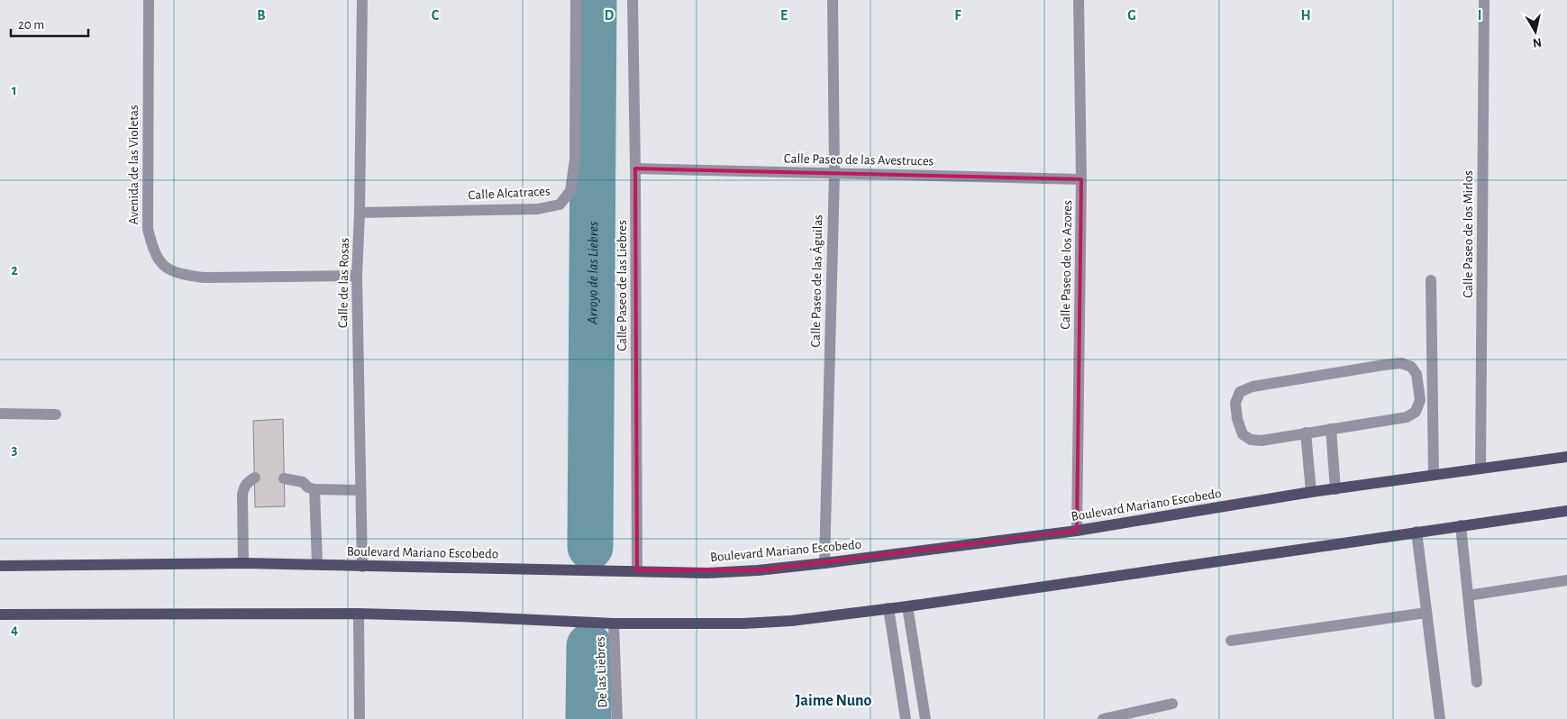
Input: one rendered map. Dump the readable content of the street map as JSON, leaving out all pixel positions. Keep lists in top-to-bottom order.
{
  "streets": {
    "main road": ["Boulevard Mariano Escobedo"],
    "street": [
      "Calle Paseo de las Avestruces",
      "Avenida de las Violetas",
      "Calle Alcatraces",
      "Calle Paseo de los Mirlos",
      "Calle Paseo de los Azores",
      "Calle Paseo de las Águilas",
      "Calle de las Rosas",
      "Calle Paseo de las Liebres",
      "De las Liebres"
    ]
  },
  "crossings": [
    ["Calle Paseo de las Avestruces", "Calle Paseo de los Azores"],
    ["Calle Paseo de las Avestruces", "Calle Paseo de las Águilas"],
    ["Calle Paseo de las Avestruces", "Calle Paseo de las Liebres"],
    ["Avenida de las Violetas", "Calle de las Rosas"],
    ["Calle Alcatraces", "Calle de las Rosas"],
    ["Calle Paseo de los Mirlos", "Boulevard Mariano Escobedo"],
    ["Calle Paseo de los Azores", "Boulevard Mariano Escobedo"],
    ["Calle Paseo de las Águilas", "Boulevard Mariano Escobedo"],
    ["Calle de las Rosas", "Boulevard Mariano Escobedo"],
    ["Calle Paseo de las Liebres", "Boulevard Mariano Escobedo"]
  ],
  "districts": ["Jaime Nuno"],
  "water": ["Arroyo de las Liebres"],
  "scale_bar": "20 m",
  "north": "bottom",
  "grid": {
    "columns": [
      "B",
      "C",
      "D",
      "E",
      "F",
      "G",
      "H",
      "I"
    ],
    "rows": [
      "1",
      "2",
      "3",
      "4"
    ]
  }
}
